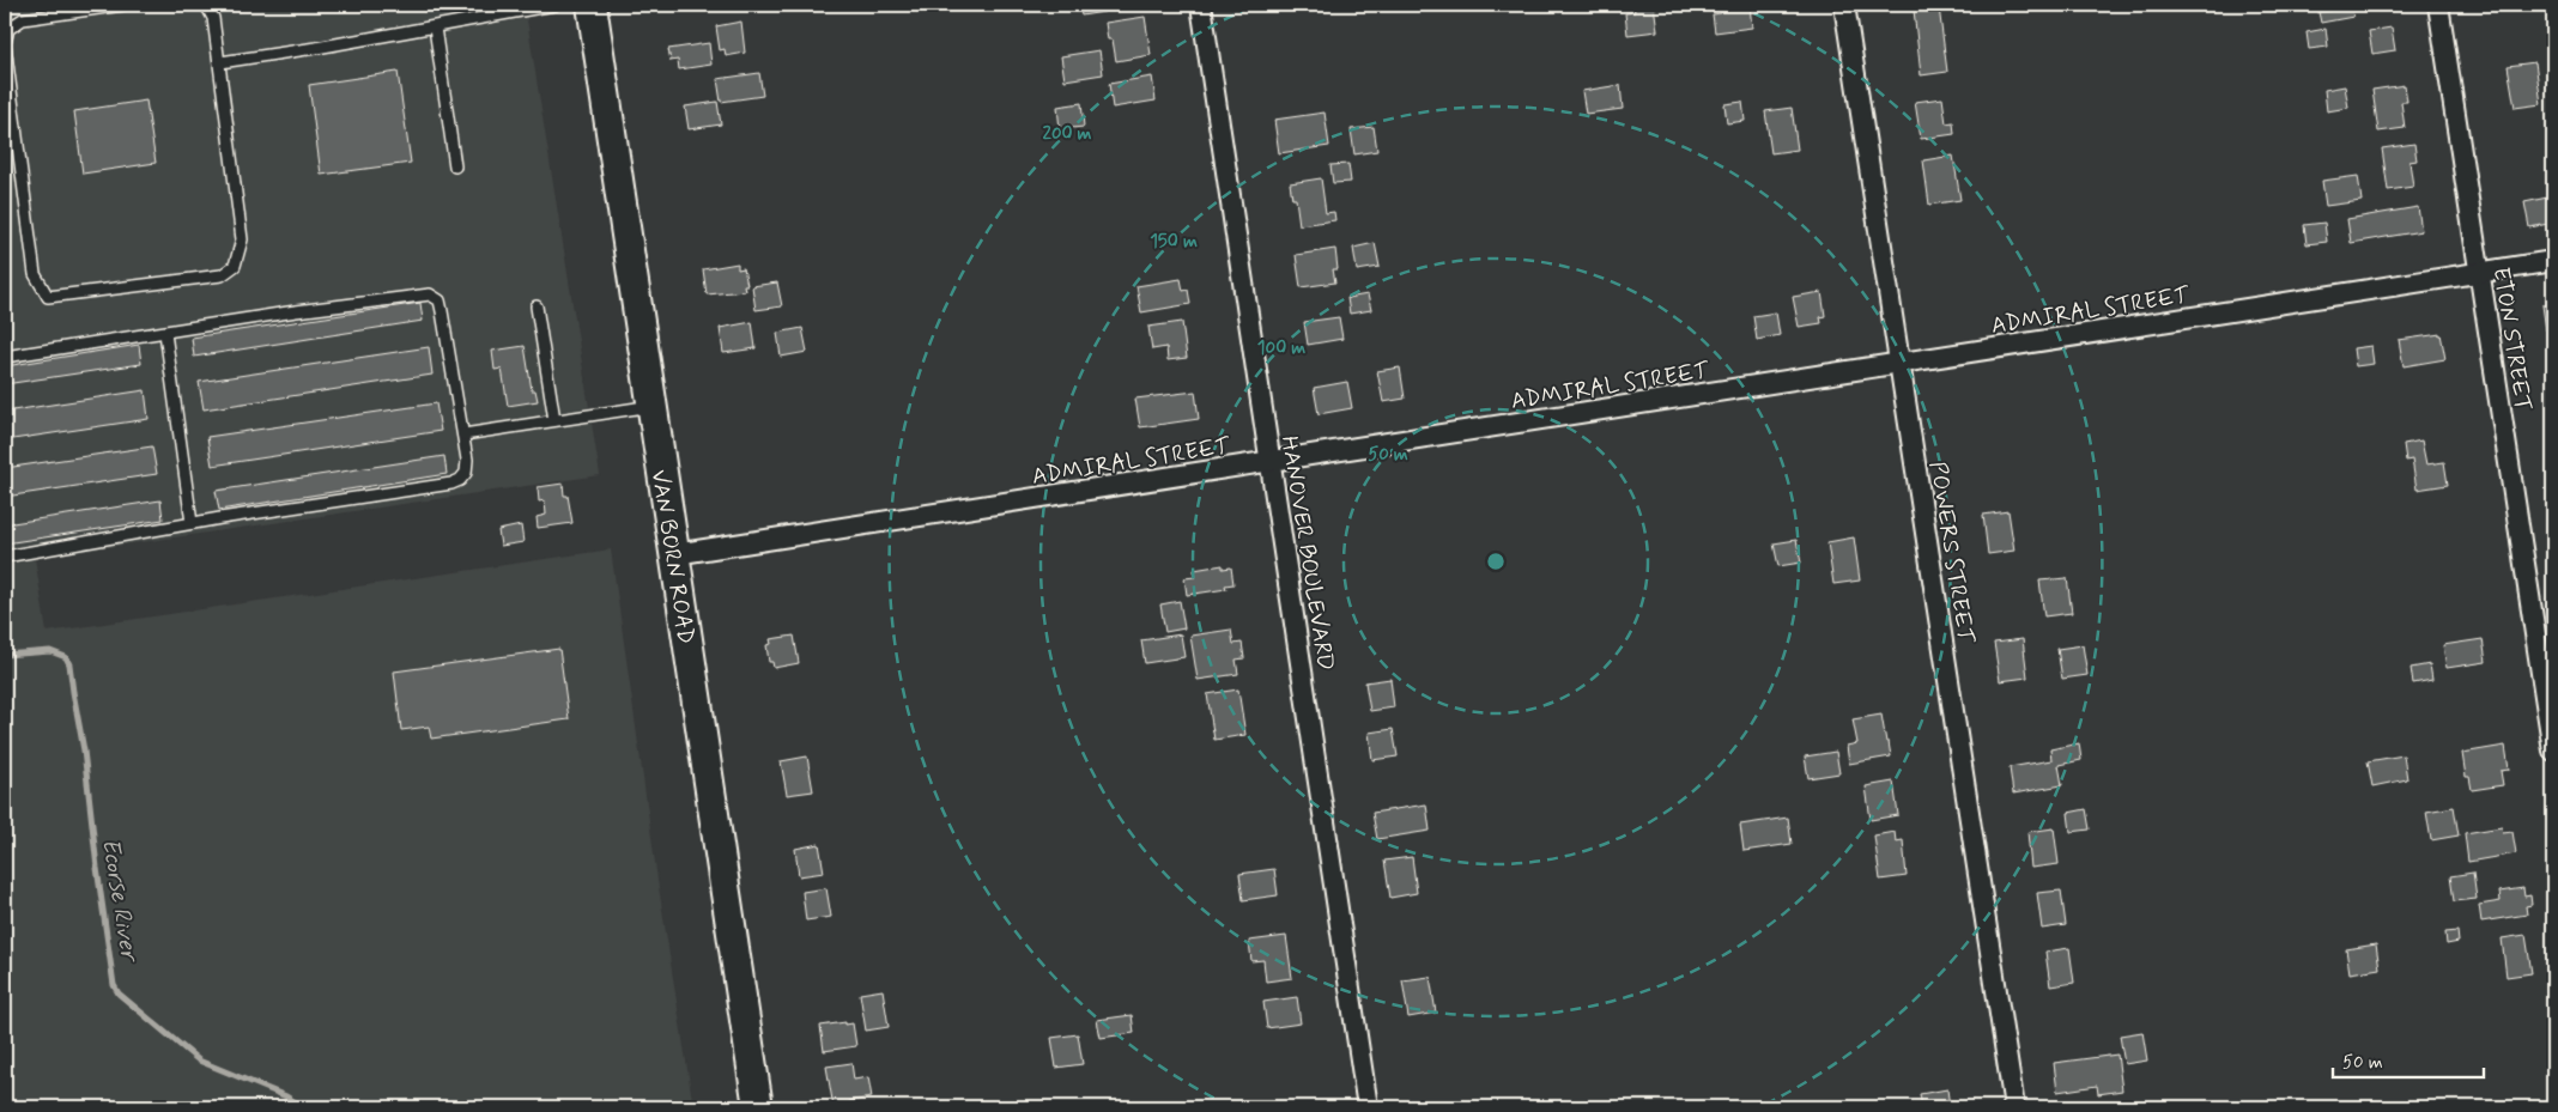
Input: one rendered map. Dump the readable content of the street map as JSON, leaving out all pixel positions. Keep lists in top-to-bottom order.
{
  "streets": {
    "main road": ["VAN BORN ROAD"],
    "street": [
      "ADMIRAL STREET",
      "ETON STREET",
      "POWERS STREET",
      "HANOVER BOULEVARD"
    ]
  },
  "crossings": [
    ["ADMIRAL STREET", "ETON STREET"],
    ["ADMIRAL STREET", "POWERS STREET"],
    ["ADMIRAL STREET", "HANOVER BOULEVARD"],
    ["ADMIRAL STREET", "VAN BORN ROAD"]
  ],
  "water": ["Ecorse River"],
  "scale_bar": "50 m",
  "rings": [
    "200 m",
    "150 m",
    "100 m",
    "50 m"
  ]
}
